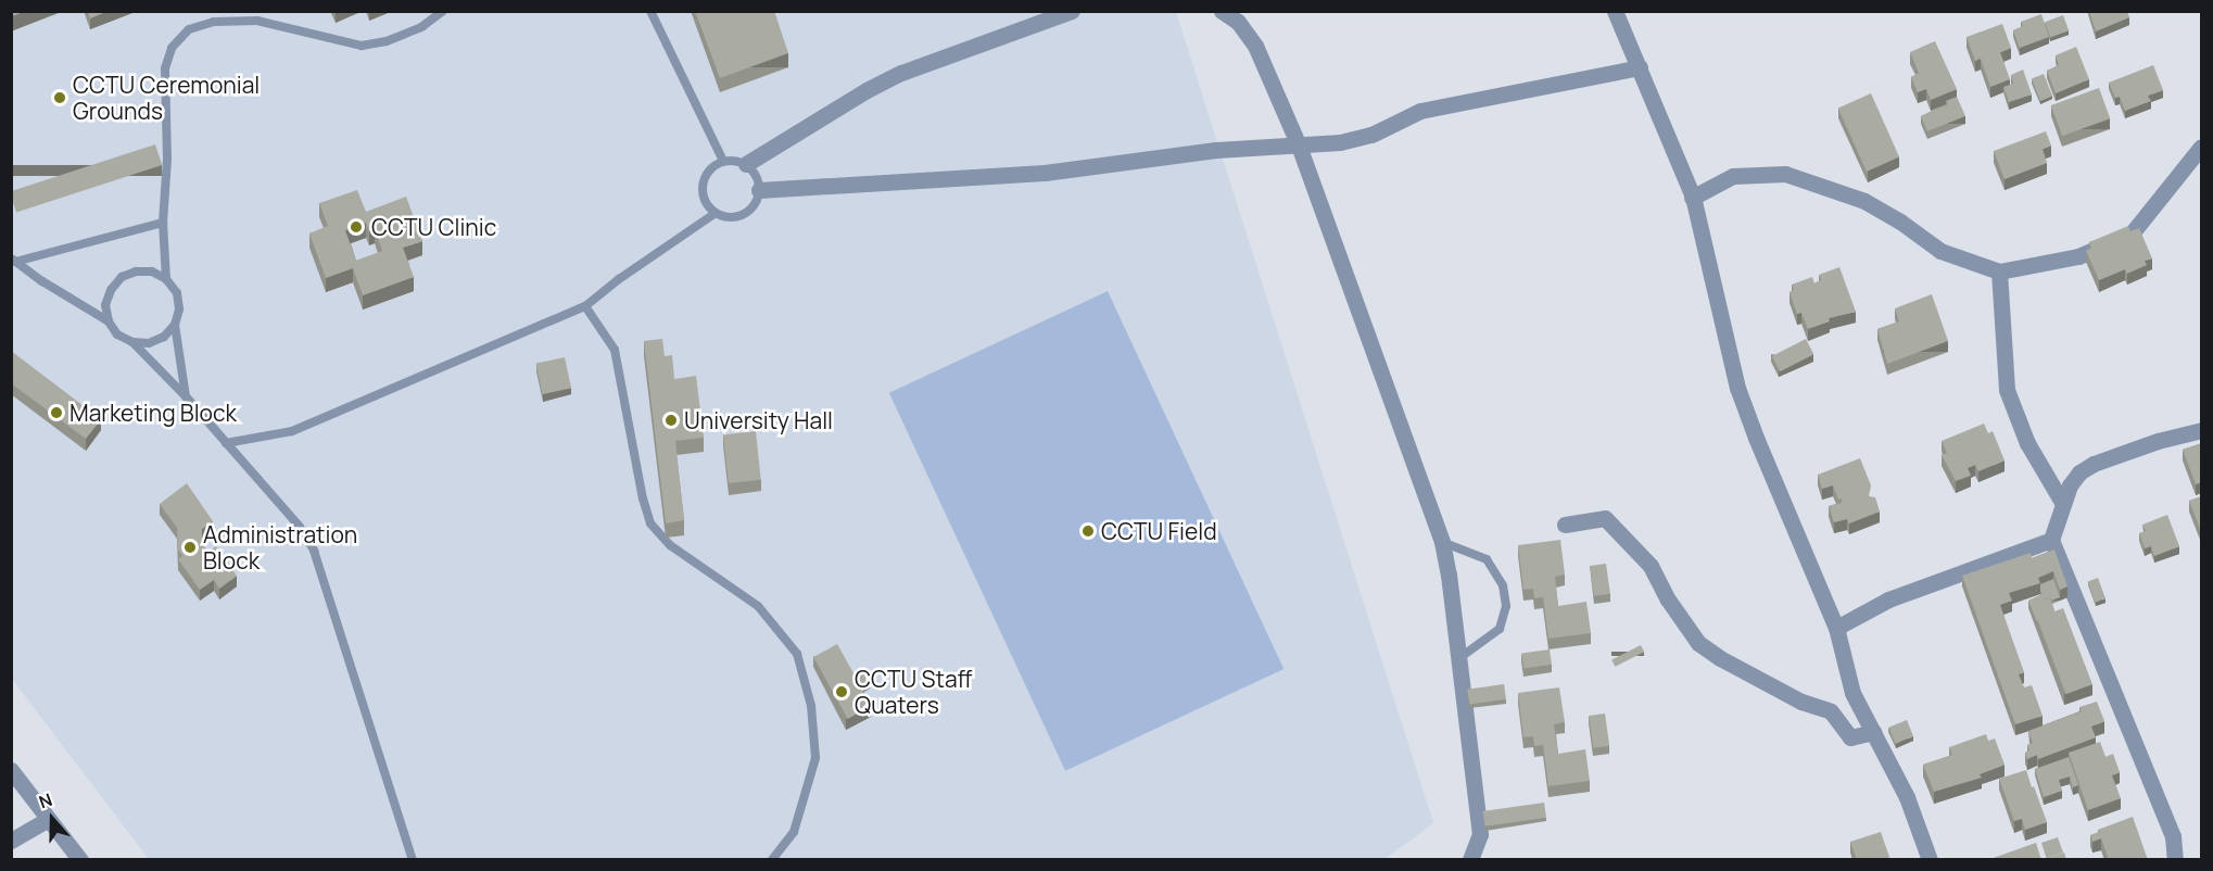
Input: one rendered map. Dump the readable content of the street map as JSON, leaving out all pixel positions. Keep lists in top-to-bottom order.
{
  "places": [
    "CCTU Ceremonial Grounds",
    "CCTU Clinic",
    "Marketing Block",
    "University Hall",
    "CCTU Field",
    "Administration Block",
    "CCTU Staff Quaters"
  ],
  "north": "top"
}
